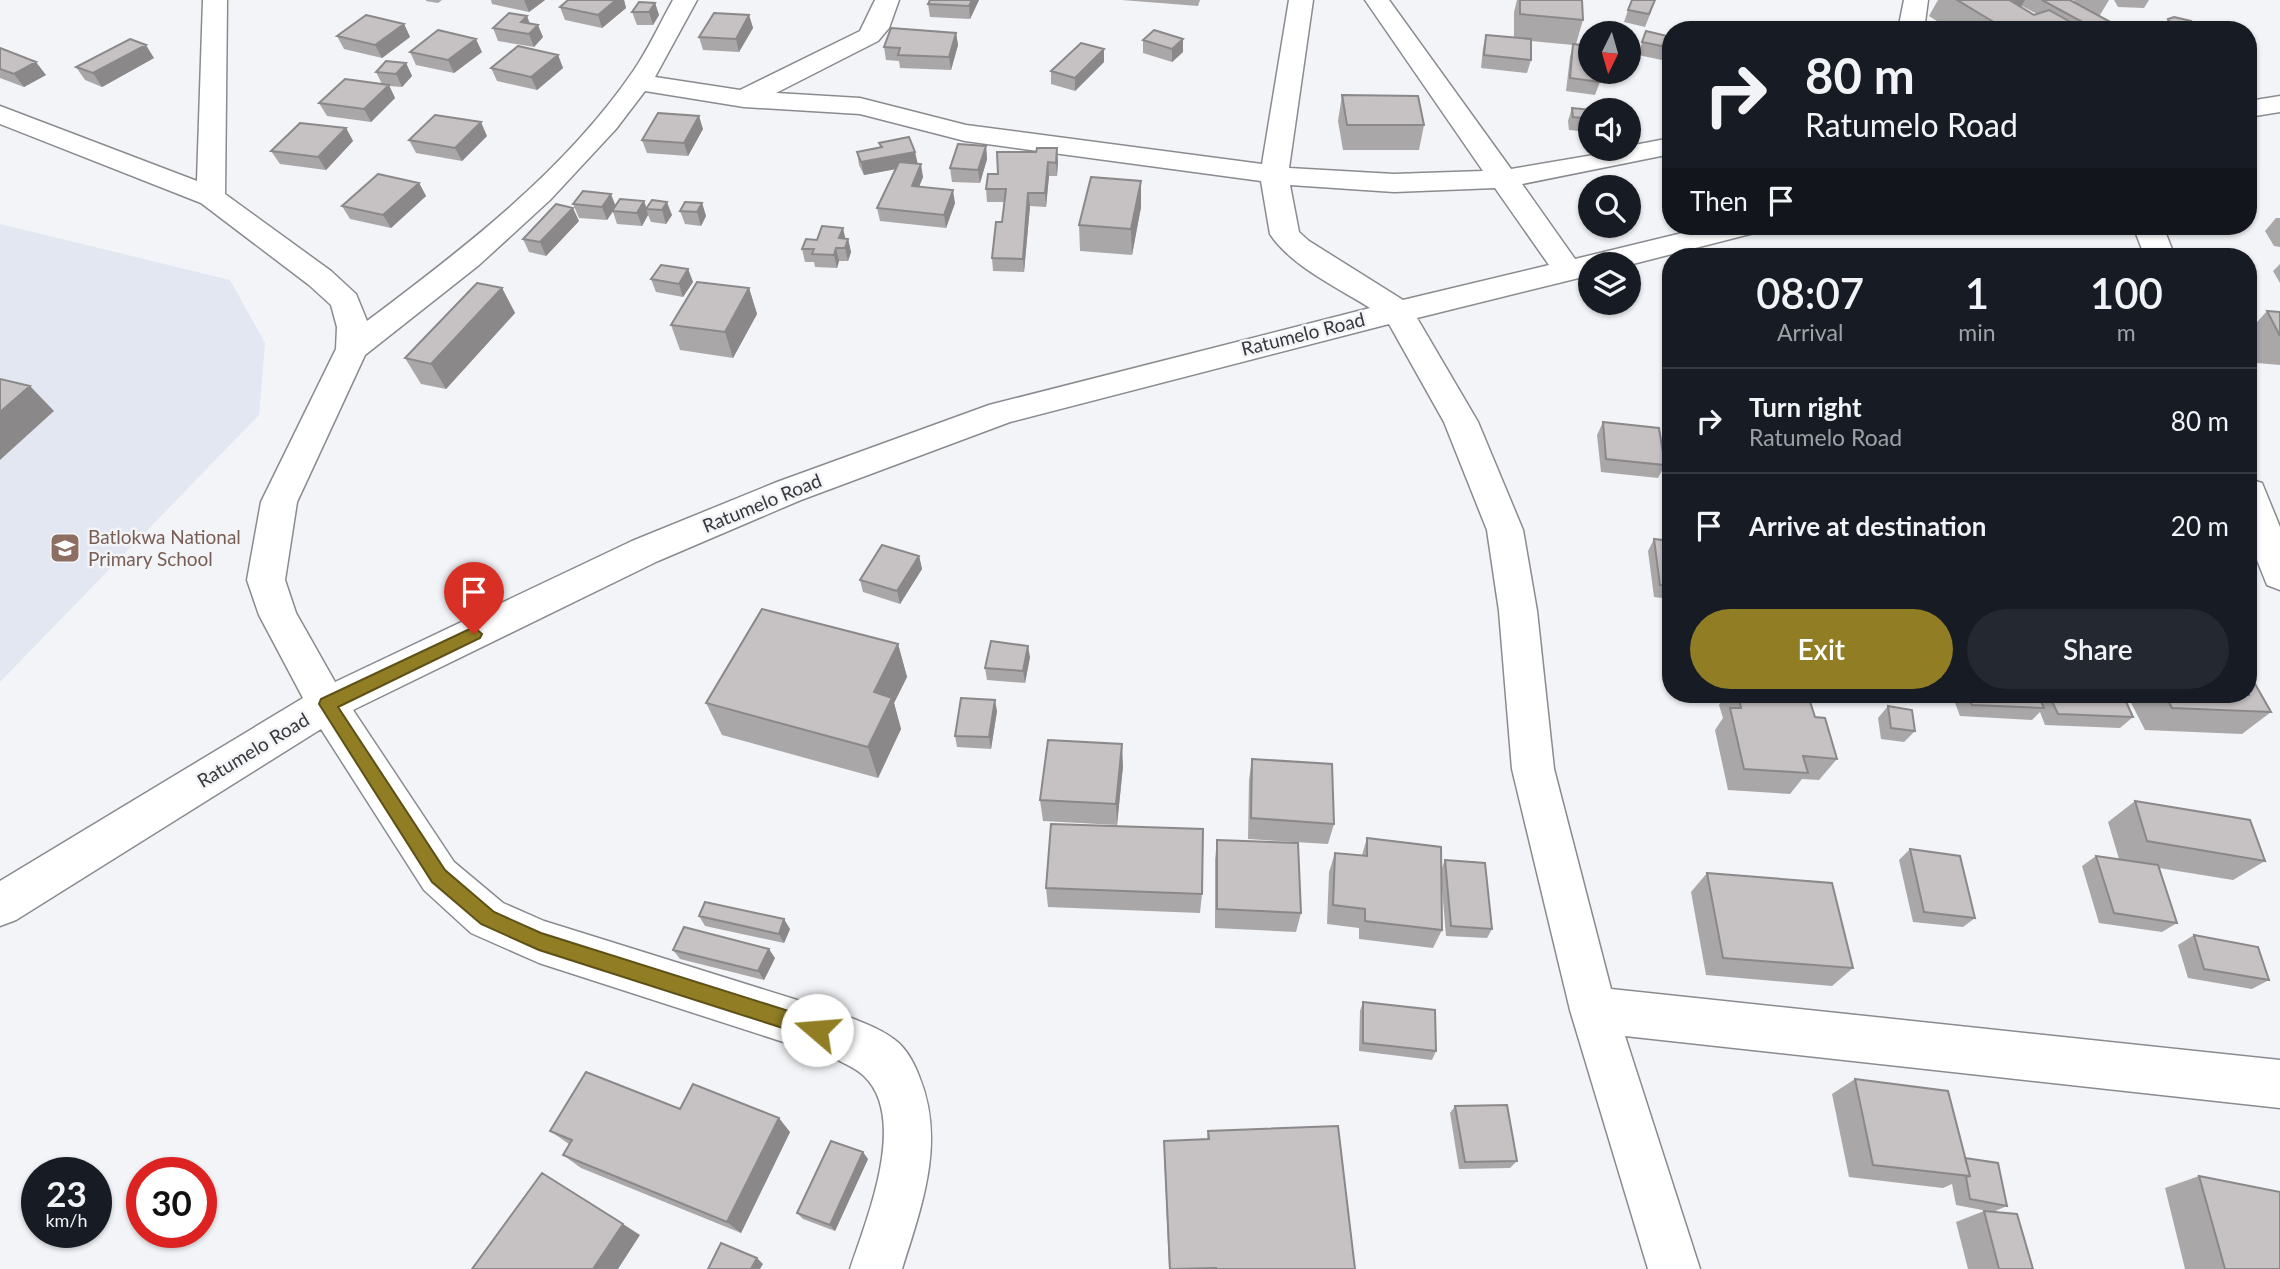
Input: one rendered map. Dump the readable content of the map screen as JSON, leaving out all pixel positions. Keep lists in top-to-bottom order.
{
  "streets": {
    "street": ["Ratumelo Road"]
  },
  "places": {
    "school or university": ["Batlokwa National Primary School"]
  },
  "north": "bottom",
  "page": {
    "turn": ["80 m", "Ratumelo Road"],
    "then": "Then",
    "eta": [
      "08:07",
      "Arrival",
      "1",
      "min",
      "100",
      "m"
    ],
    "list": [
      {
        "name": "Turn right",
        "note": "Ratumelo Road",
        "value": "80 m"
      },
      {
        "name": "Arrive at destination",
        "value": "20 m"
      }
    ],
    "buttons": ["Exit", "Share"],
    "speed": "23 km/h",
    "limit": "30"
  }
}
